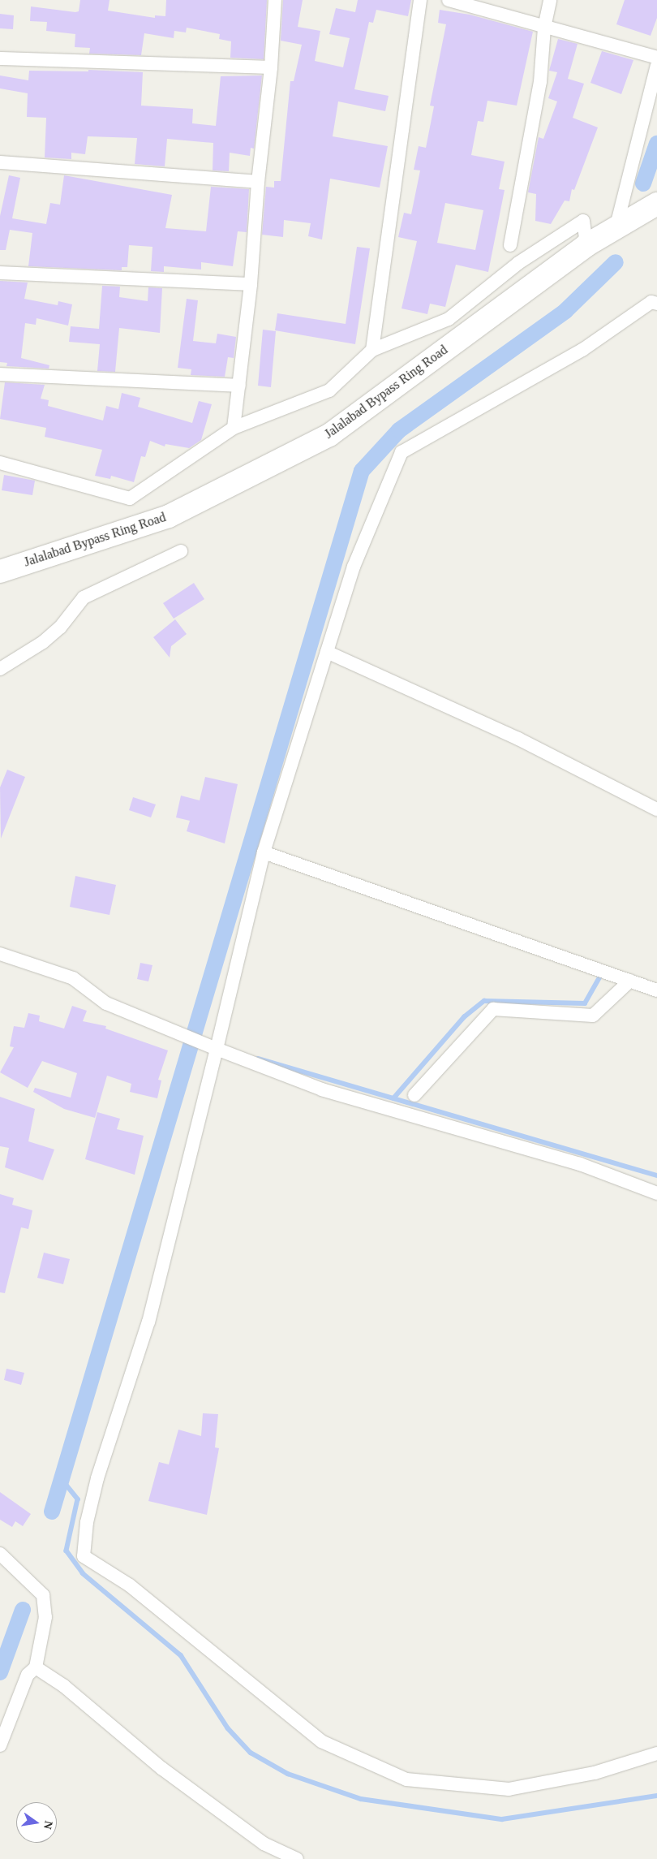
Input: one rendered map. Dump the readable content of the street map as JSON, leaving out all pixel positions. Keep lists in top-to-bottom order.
{
  "streets": {
    "highway": ["Jalalabad Bypass Ring Road"]
  },
  "north": "right"
}
